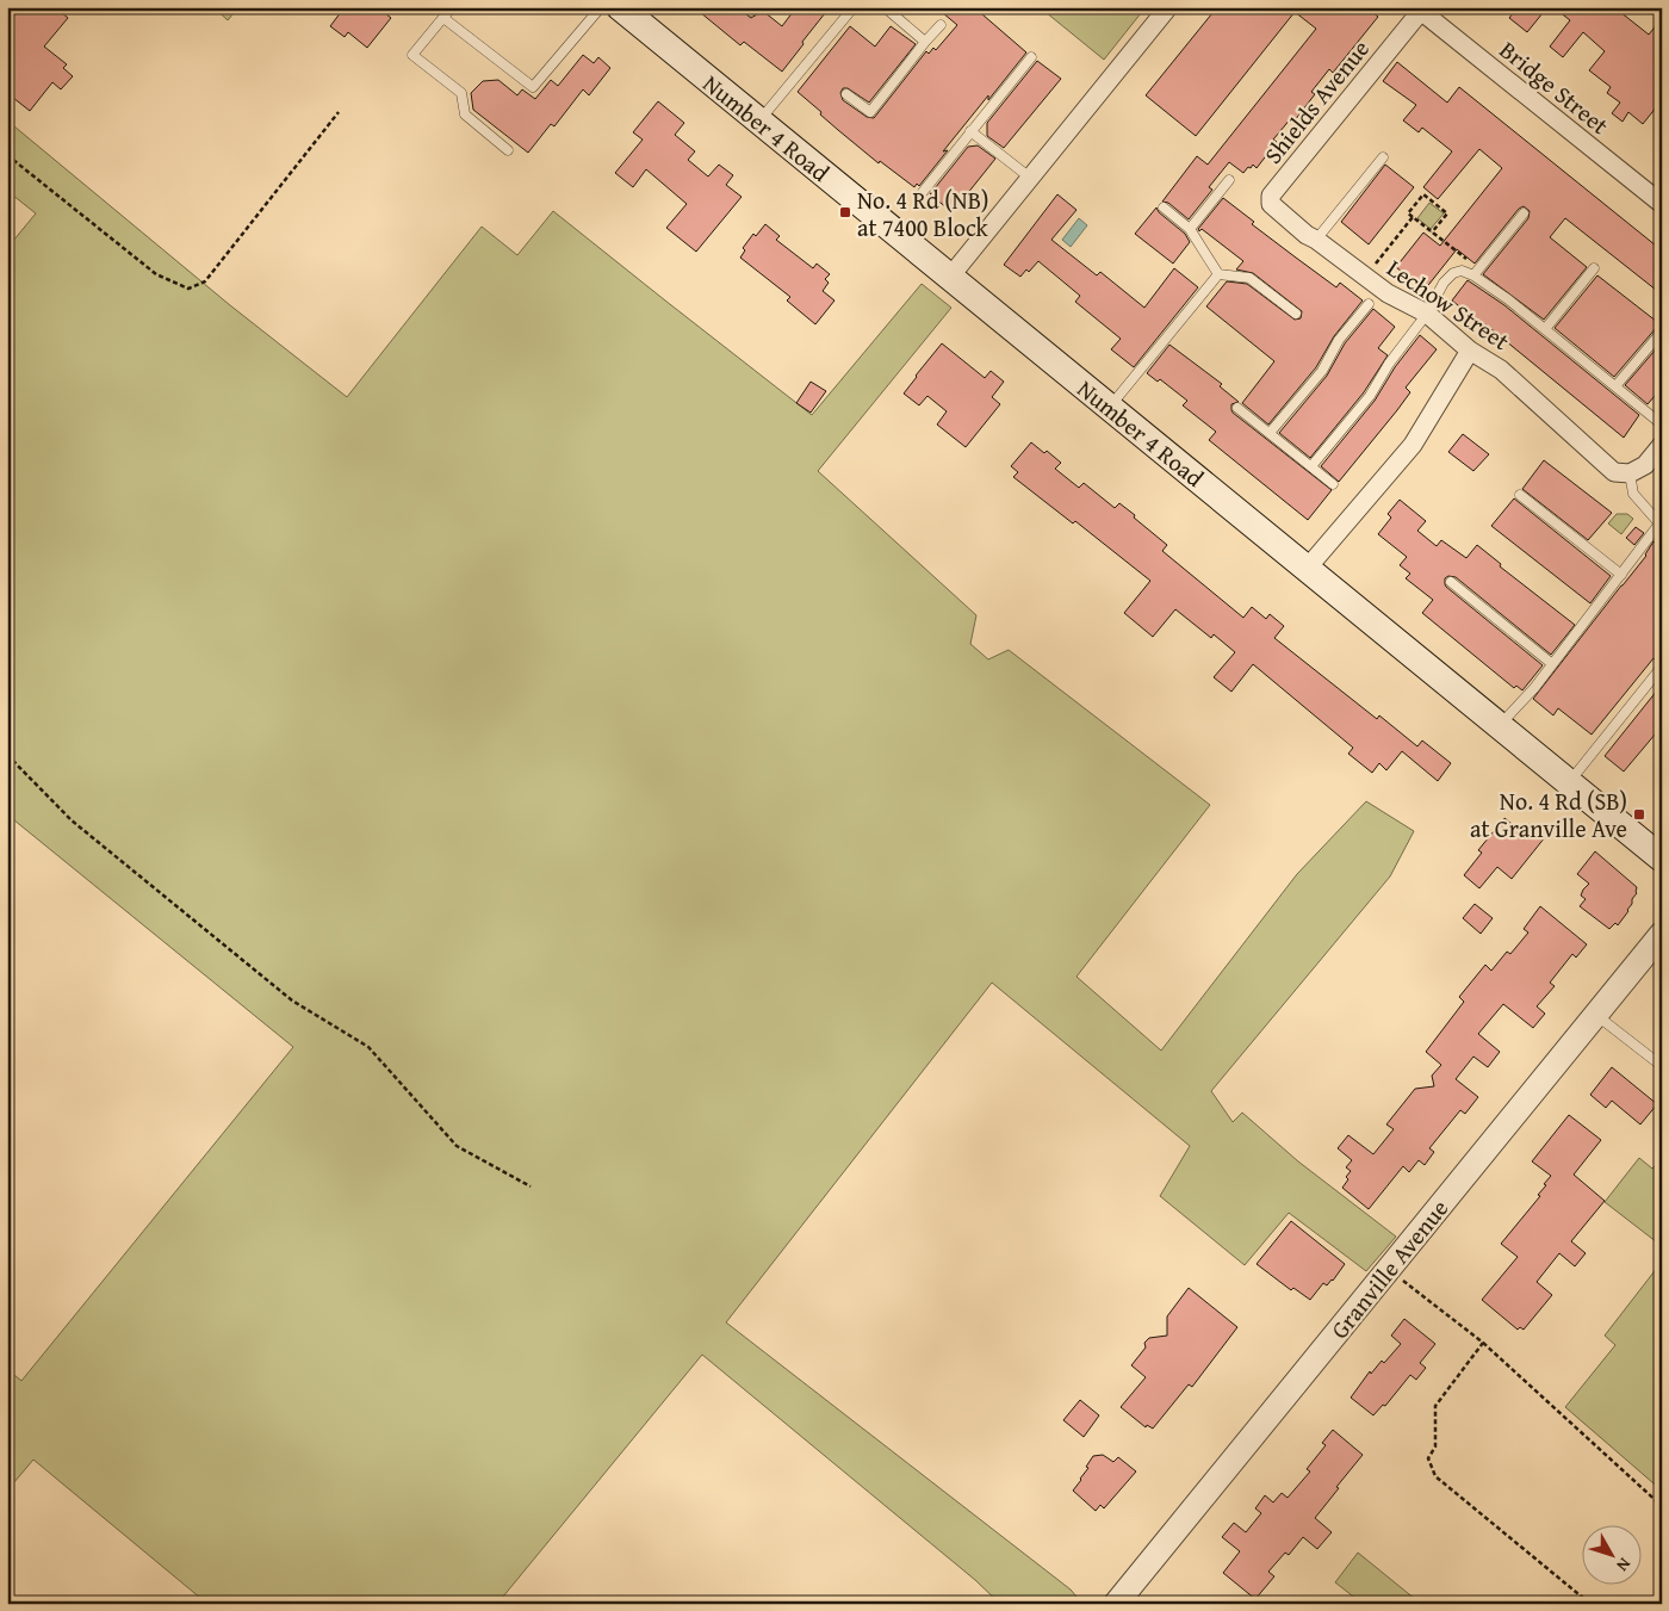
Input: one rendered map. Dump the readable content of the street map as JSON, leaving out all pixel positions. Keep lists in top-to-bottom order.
{
  "streets": {
    "main road": ["Number 4 Road"],
    "street": [
      "Bridge Street",
      "Shields Avenue",
      "Lechow Street",
      "Granville Avenue"
    ]
  },
  "crossings": [
    ["Bridge Street", "Shields Avenue"],
    ["Shields Avenue", "Lechow Street"]
  ],
  "places": {
    "transit": ["No. 4 Rd (NB) at 7400 Block", "No. 4 Rd (SB) at Granville Ave"]
  },
  "north": "bottom right"
}
